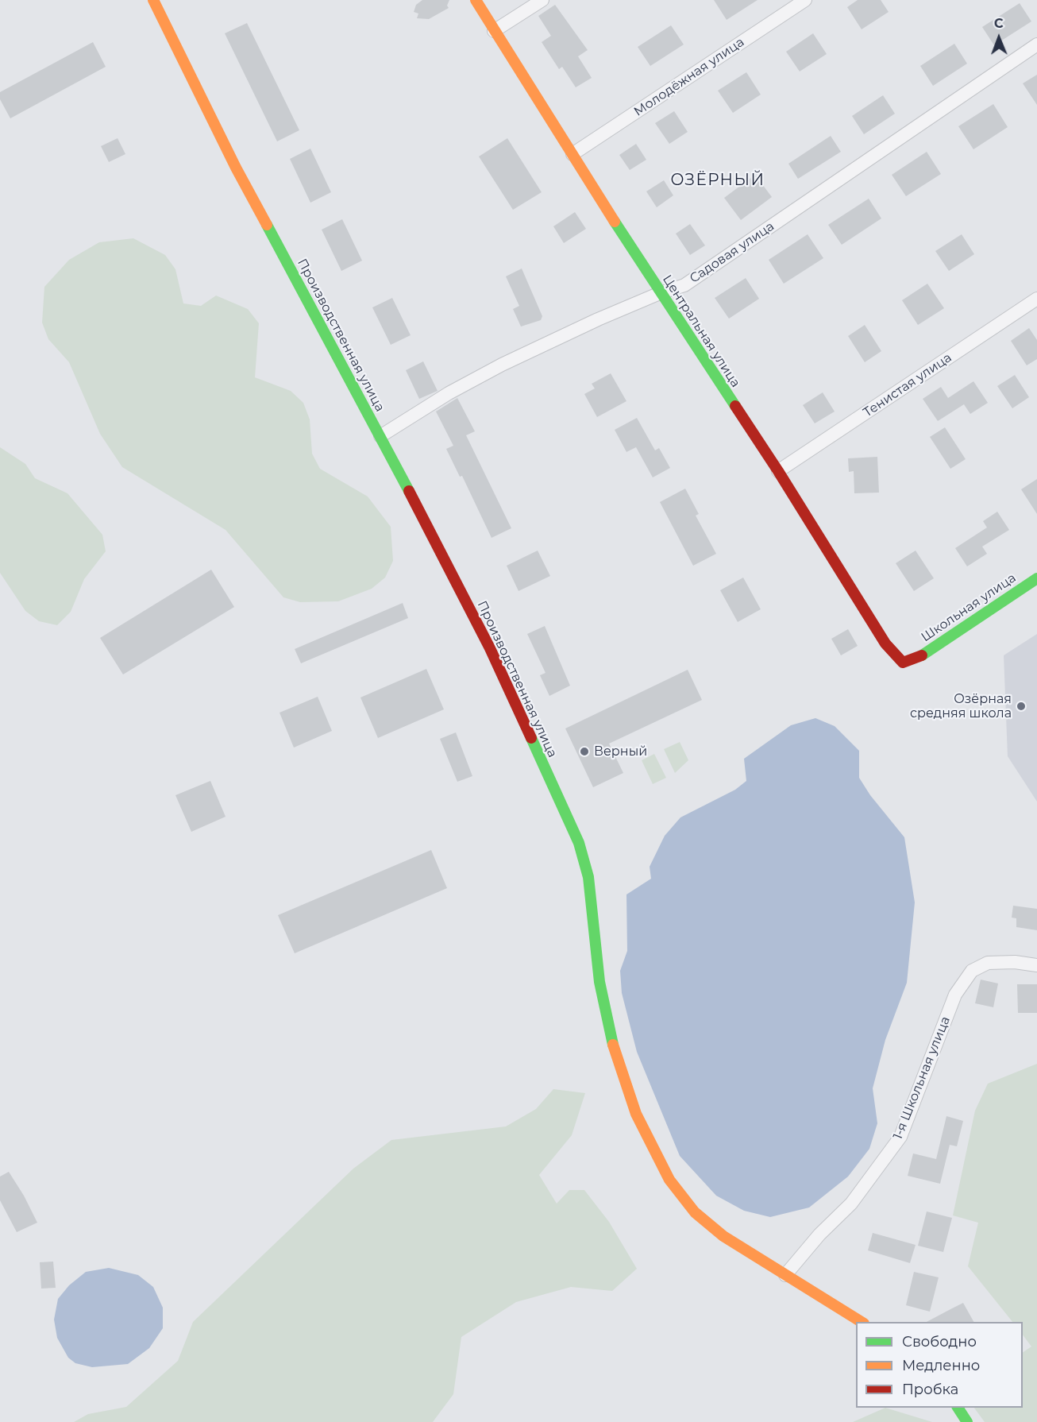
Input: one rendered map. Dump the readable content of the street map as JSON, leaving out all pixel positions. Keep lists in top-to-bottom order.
{
  "streets": {
    "street": [
      "Молодёжная улица",
      "Садовая улица",
      "Центральная улица",
      "Производственная улица",
      "Тенистая улица",
      "Школьная улица",
      "1-я Школьная улица"
    ]
  },
  "crossings": [
    ["Молодёжная улица", "Центральная улица"],
    ["Садовая улица", "Центральная улица"],
    ["Садовая улица", "Производственная улица"],
    ["Центральная улица", "Тенистая улица"],
    ["Центральная улица", "Школьная улица"],
    ["Производственная улица", "1-я Школьная улица"]
  ],
  "districts": ["ОЗЁРНЫЙ"],
  "places": ["Озёрная средняя школа", "Верный"],
  "legend": ["Свободно", "Медленно", "Пробка"],
  "north": "top"
}
